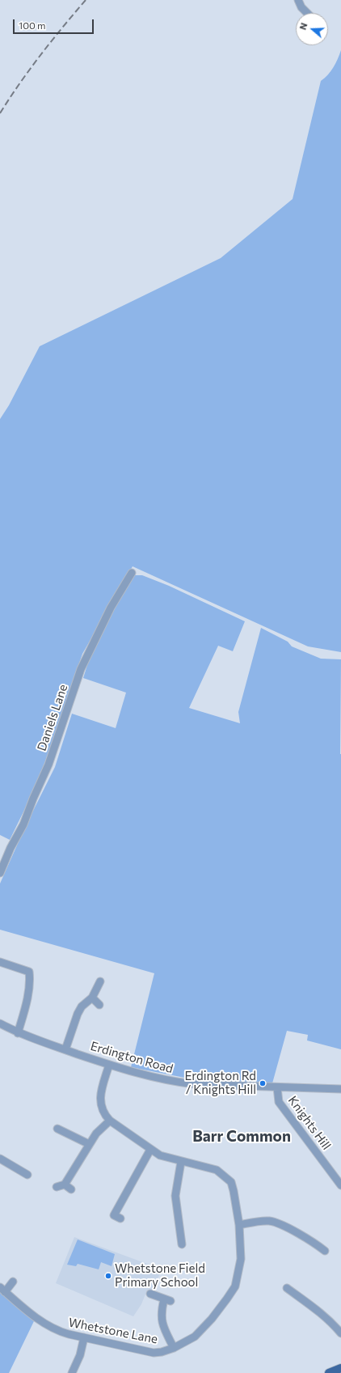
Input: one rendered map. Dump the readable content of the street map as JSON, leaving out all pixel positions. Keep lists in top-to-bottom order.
{
  "streets": {
    "street": [
      "Daniels Lane",
      "Erdington Road",
      "Knights Hill",
      "Whetstone Lane"
    ]
  },
  "crossings": [
    ["Erdington Road", "Knights Hill"],
    ["Erdington Road", "Whetstone Lane"]
  ],
  "districts": ["Barr Common"],
  "places": ["Erdington Rd / Knights Hill", "Whetstone Field Primary School"],
  "scale_bar": "100 m",
  "north": "left"
}
